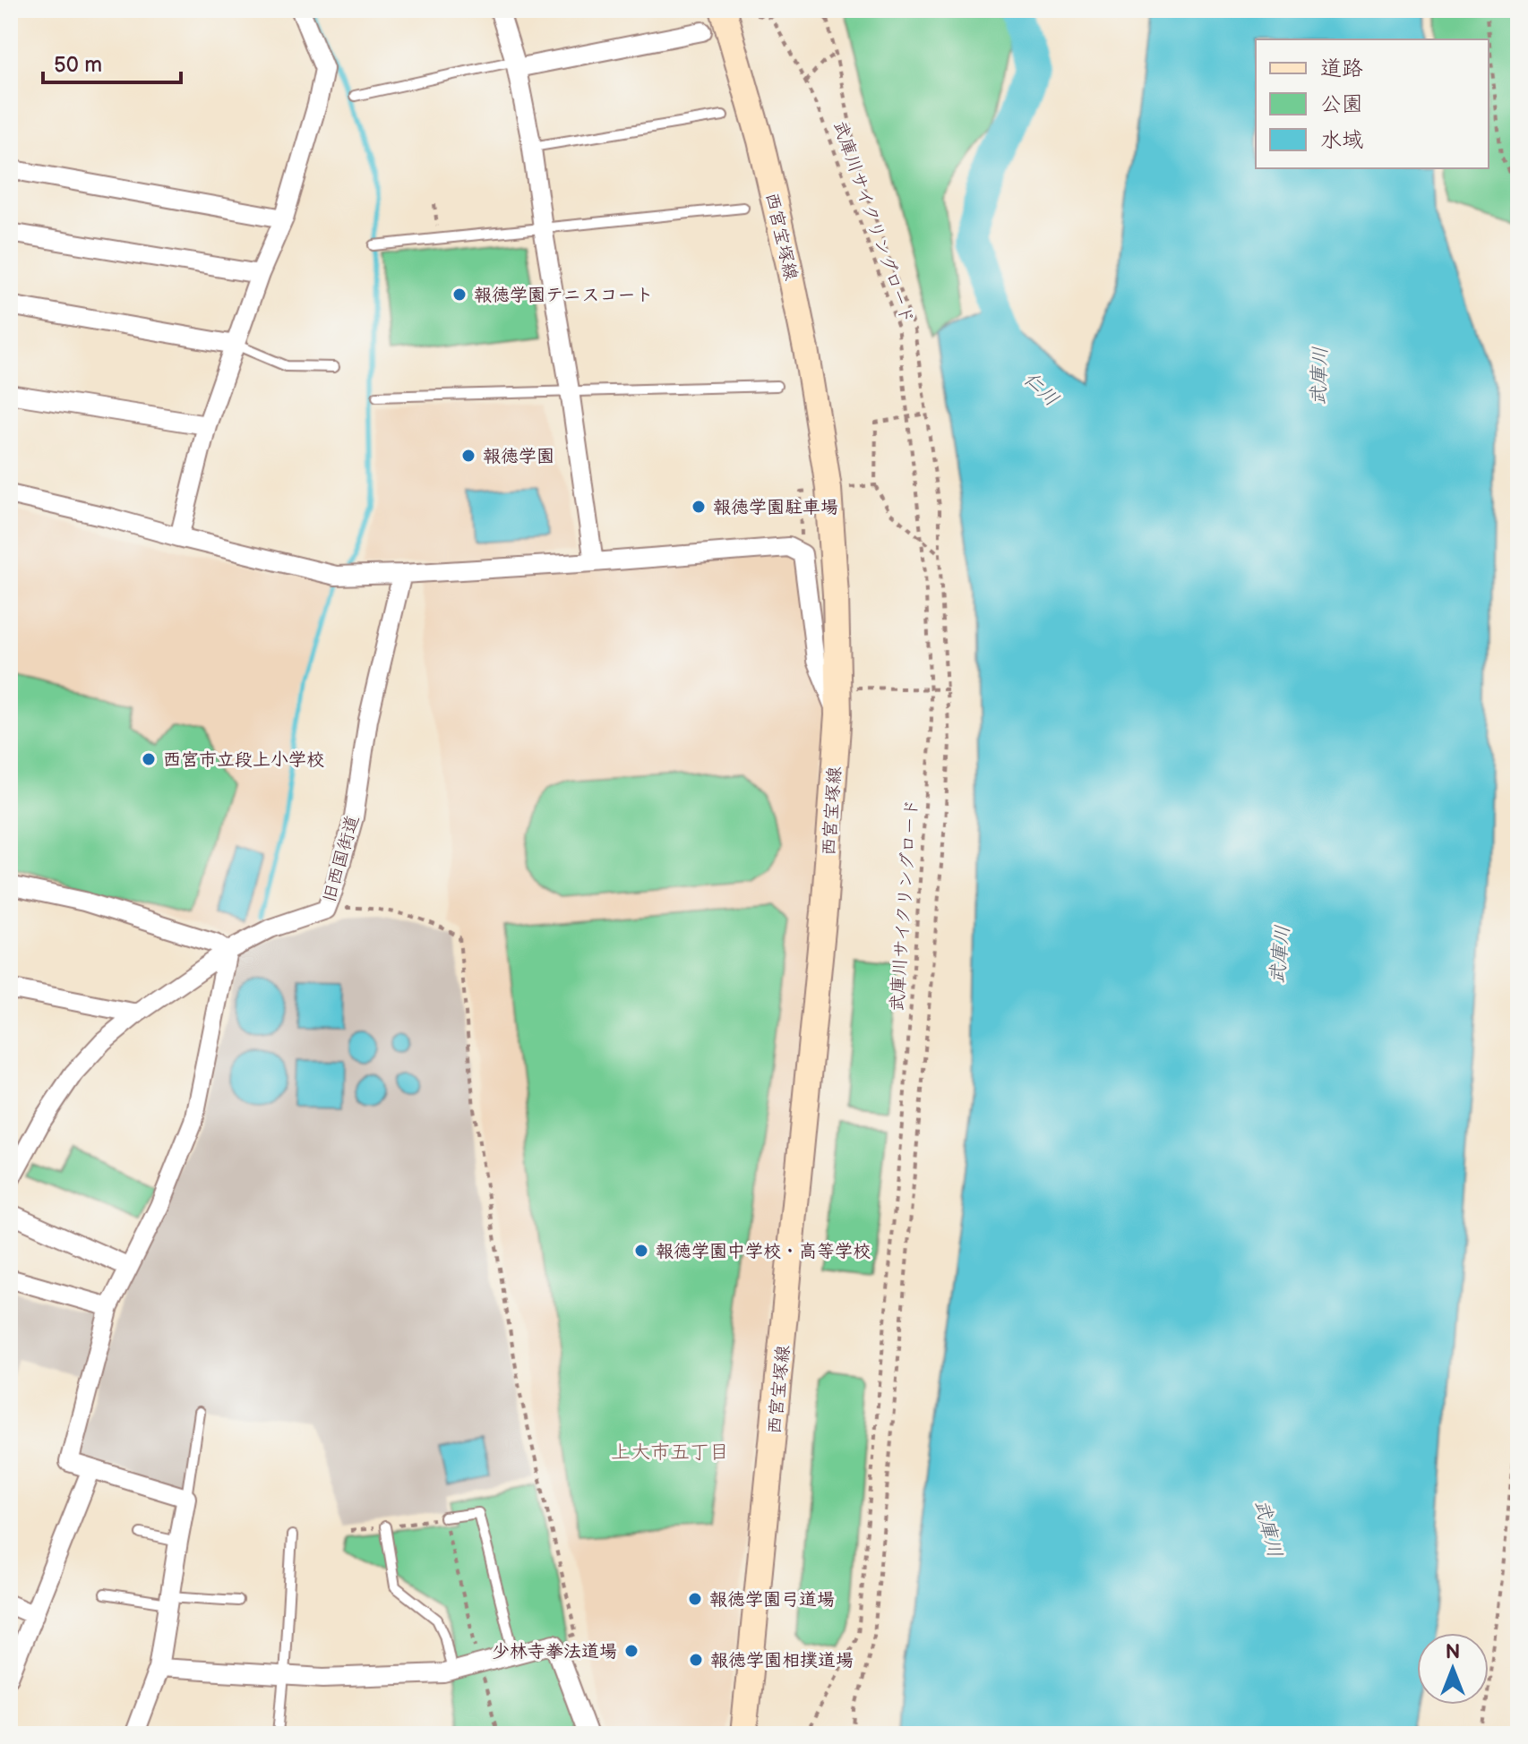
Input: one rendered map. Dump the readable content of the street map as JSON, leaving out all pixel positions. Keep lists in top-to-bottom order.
{
  "streets": {
    "main road": ["西宮宝塚線"],
    "street": ["旧西国街道"],
    "path": ["武庫川サイクリングロード"]
  },
  "districts": ["上大市五丁目"],
  "water": ["武庫川", "仁川"],
  "places": [
    "報徳学園テニスコート",
    "報徳学園",
    "報徳学園駐車場",
    "西宮市立段上小学校",
    "報徳学園中学校・高等学校",
    "報徳学園弓道場",
    "少林寺拳法道場",
    "報徳学園相撲道場"
  ],
  "legend": ["道路", "公園", "水域"],
  "scale_bar": "50 m",
  "north": "top"
}
